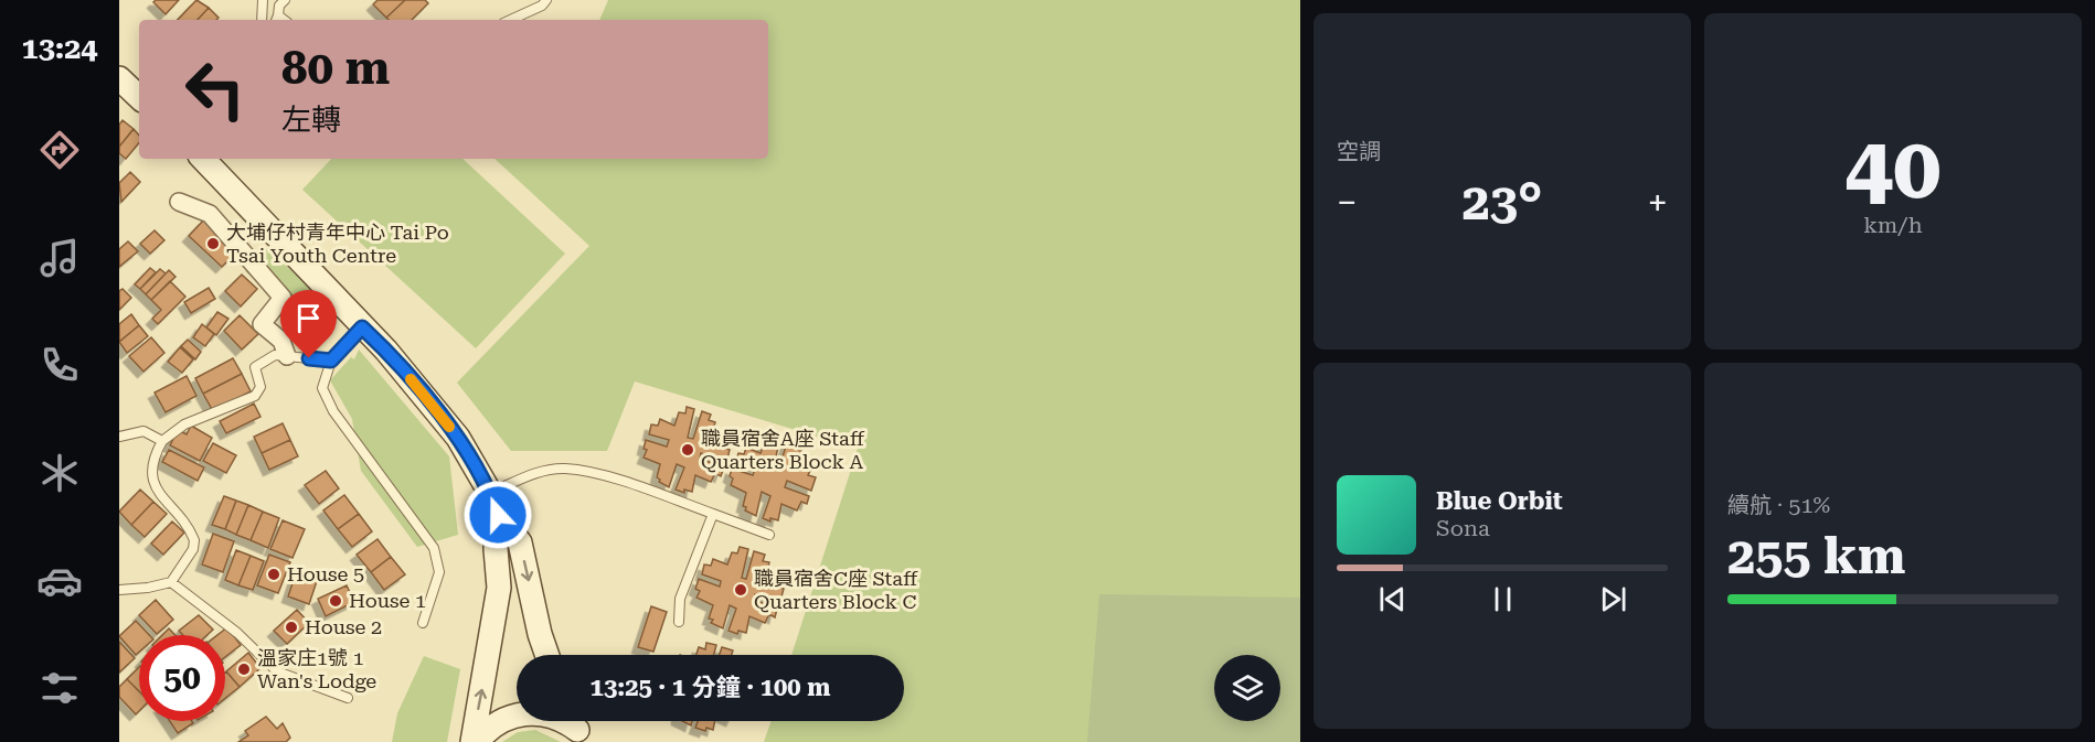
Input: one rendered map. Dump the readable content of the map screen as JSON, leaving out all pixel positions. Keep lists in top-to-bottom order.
{
  "places": [
    "大埔仔村青年中心 Tai Po Tsai Youth Centre",
    "職員宿舍A座 Staff Quarters Block A",
    "House 5",
    "職員宿舍C座 Staff Quarters Block C",
    "House 1",
    "House 2",
    "溫家庄1號 1 Wan's Lodge"
  ],
  "page": {
    "tabs": "13:24",
    "tile": [
      "空調",
      ["40", "km/h"],
      ["續航 · 51%", "255 km"]
    ],
    "turn": ["80 m", "左轉"],
    "heat": ["−", "23°", "+"],
    "song": ["Blue Orbit", "Sona"],
    "limit": "50",
    "trip": "13:25 · 1 分鐘 · 100 m"
  }
}
